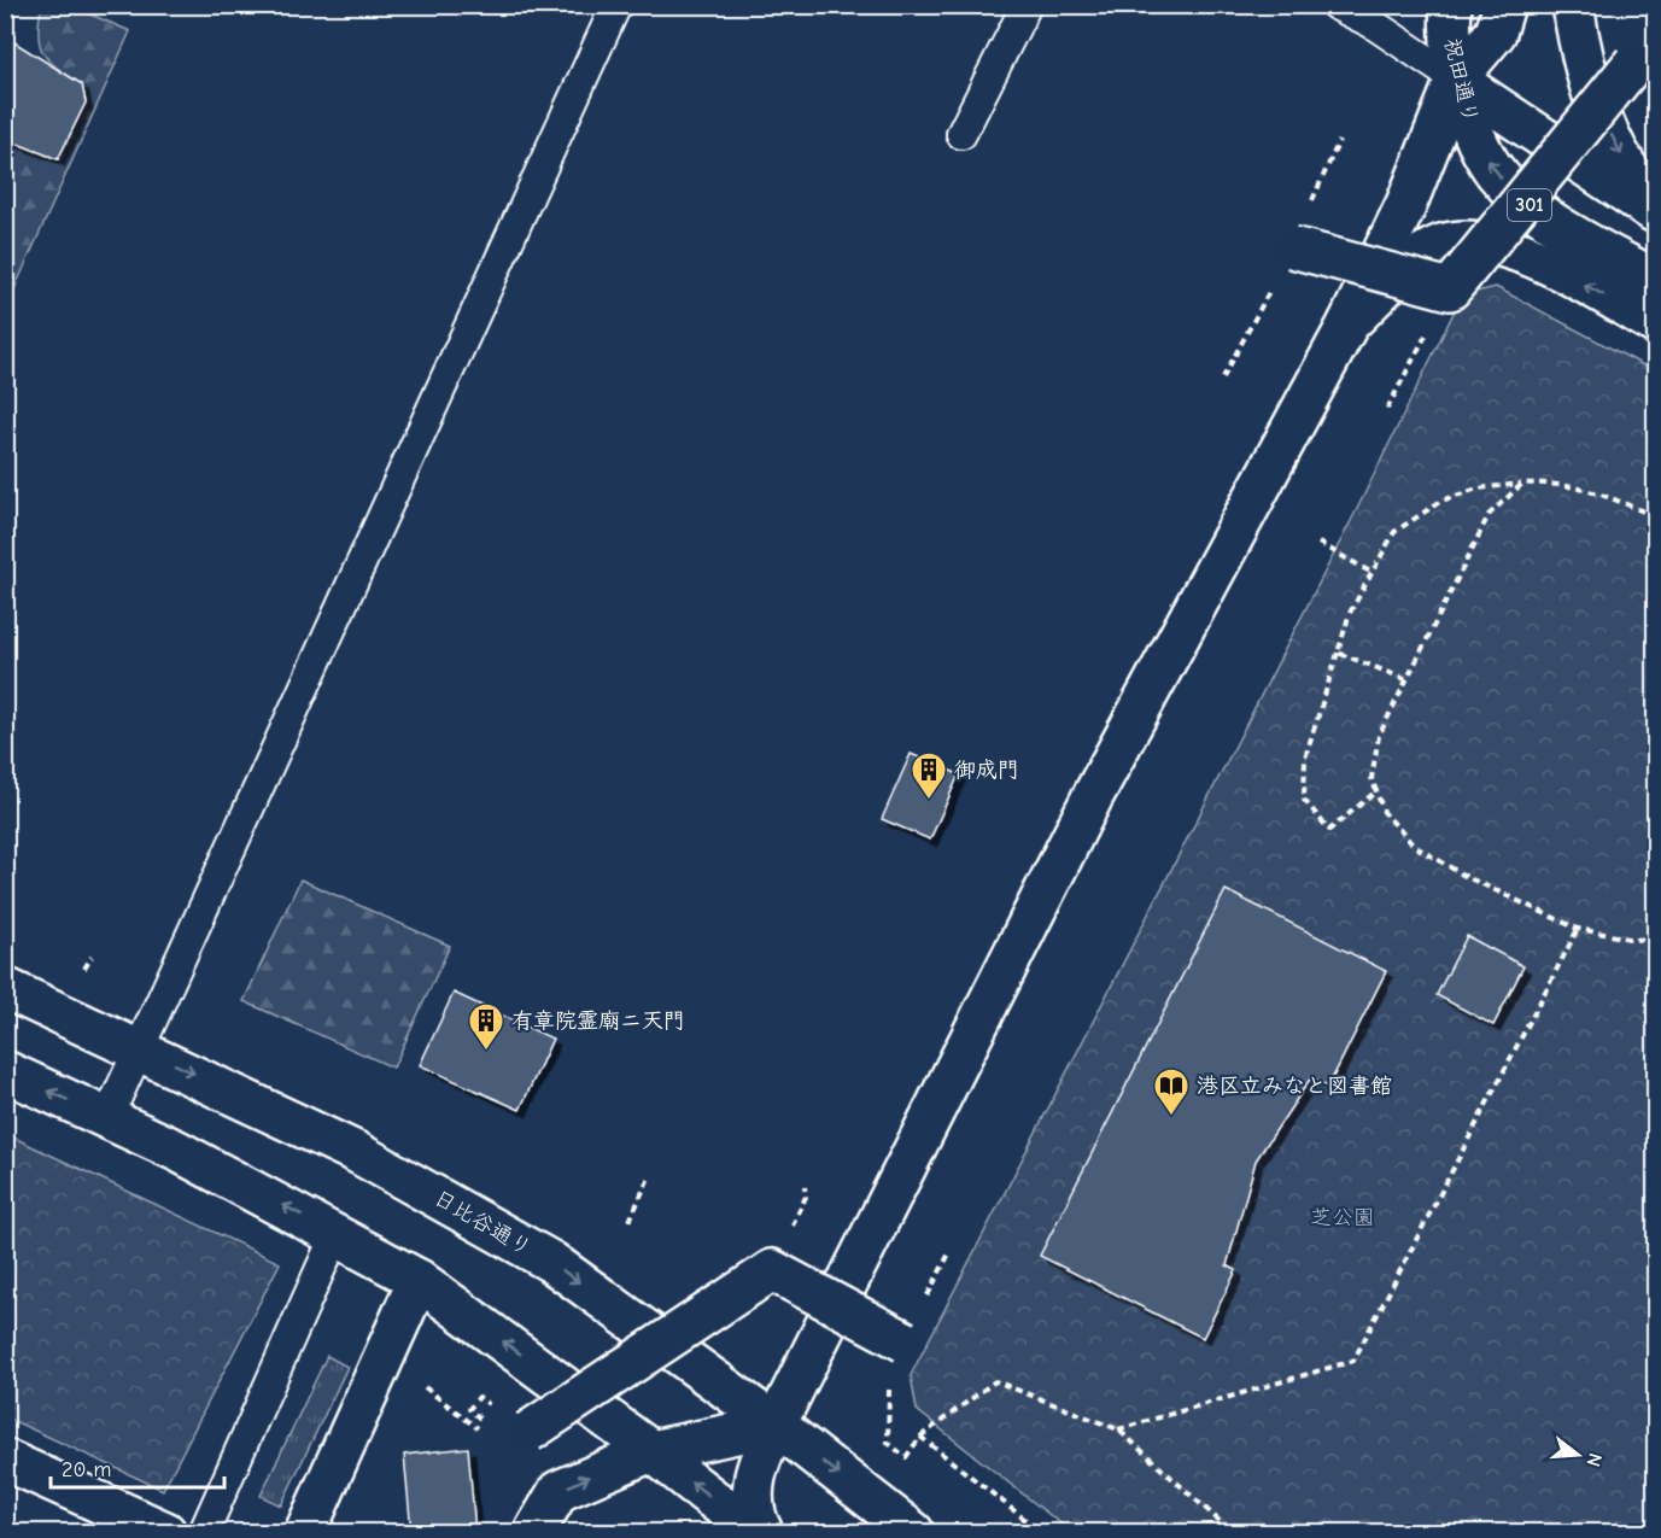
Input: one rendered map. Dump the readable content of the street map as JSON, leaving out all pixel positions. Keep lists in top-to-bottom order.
{
  "streets": {
    "main road": ["祝田通り", "301", "日比谷通り"]
  },
  "parks": ["芝公園"],
  "places": {
    "building": ["御成門", "有章院霊廟ニ天門"],
    "library": ["港区立みなと図書館"]
  },
  "scale_bar": "20 m",
  "north": "right"
}
